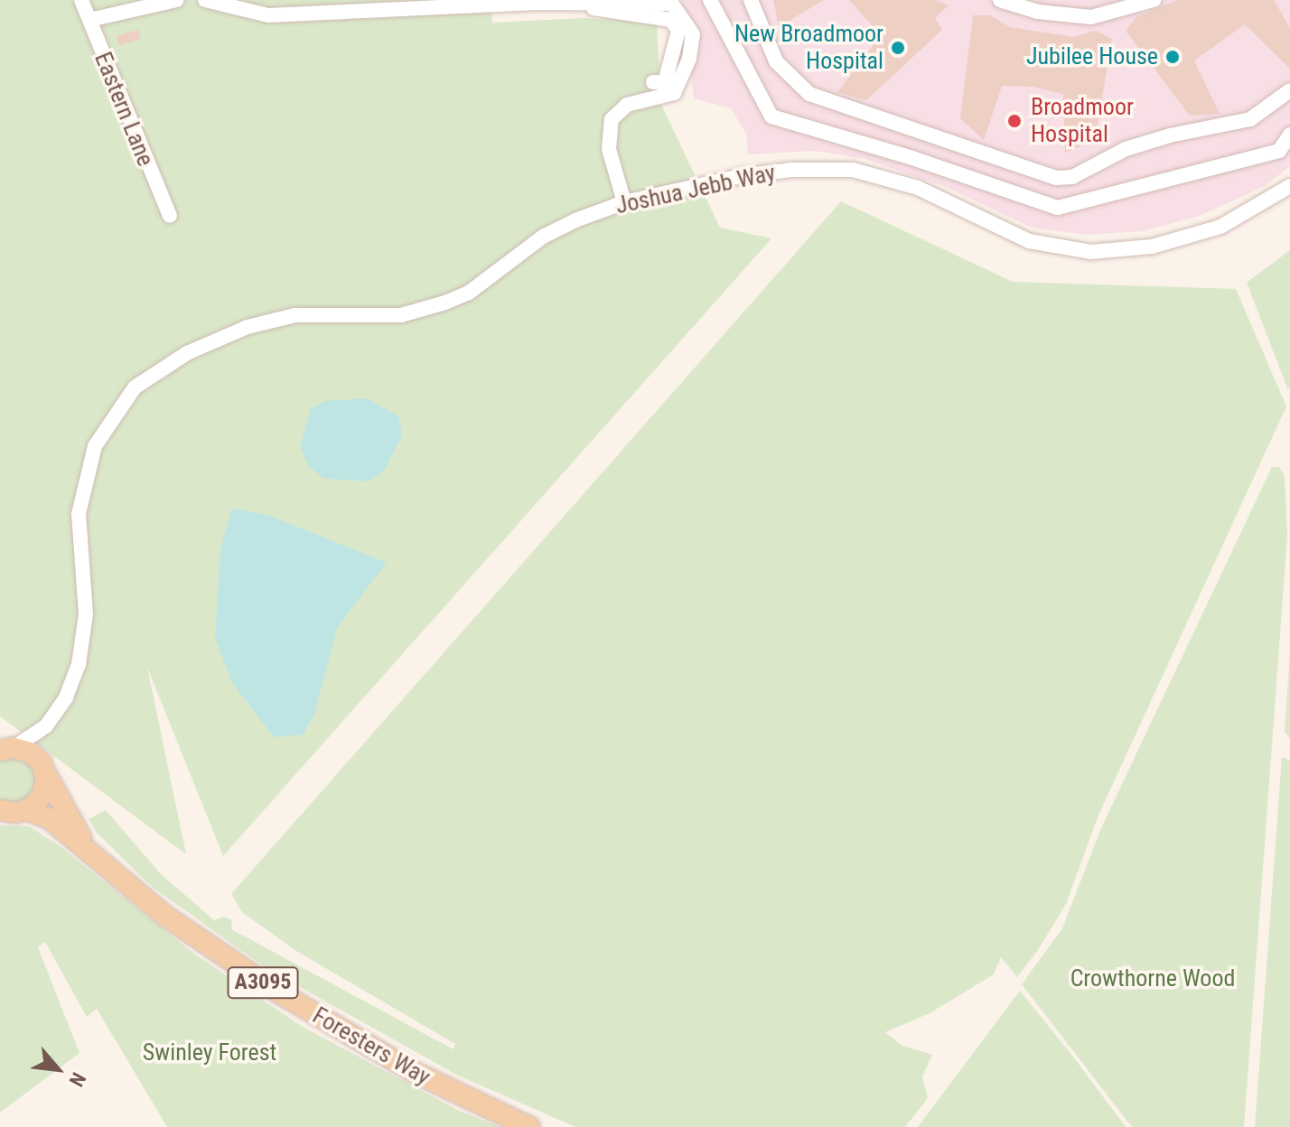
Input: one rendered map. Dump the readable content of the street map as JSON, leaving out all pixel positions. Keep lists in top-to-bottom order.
{
  "streets": {
    "main road": ["A3095", "Foresters Way"],
    "street": ["Eastern Lane", "Joshua Jebb Way"]
  },
  "crossings": [
    ["Joshua Jebb Way", "Foresters Way"]
  ],
  "parks": ["Crowthorne Wood", "Swinley Forest"],
  "places": ["New Broadmoor Hospital", "Jubilee House", "Broadmoor Hospital"],
  "north": "bottom right"
}
